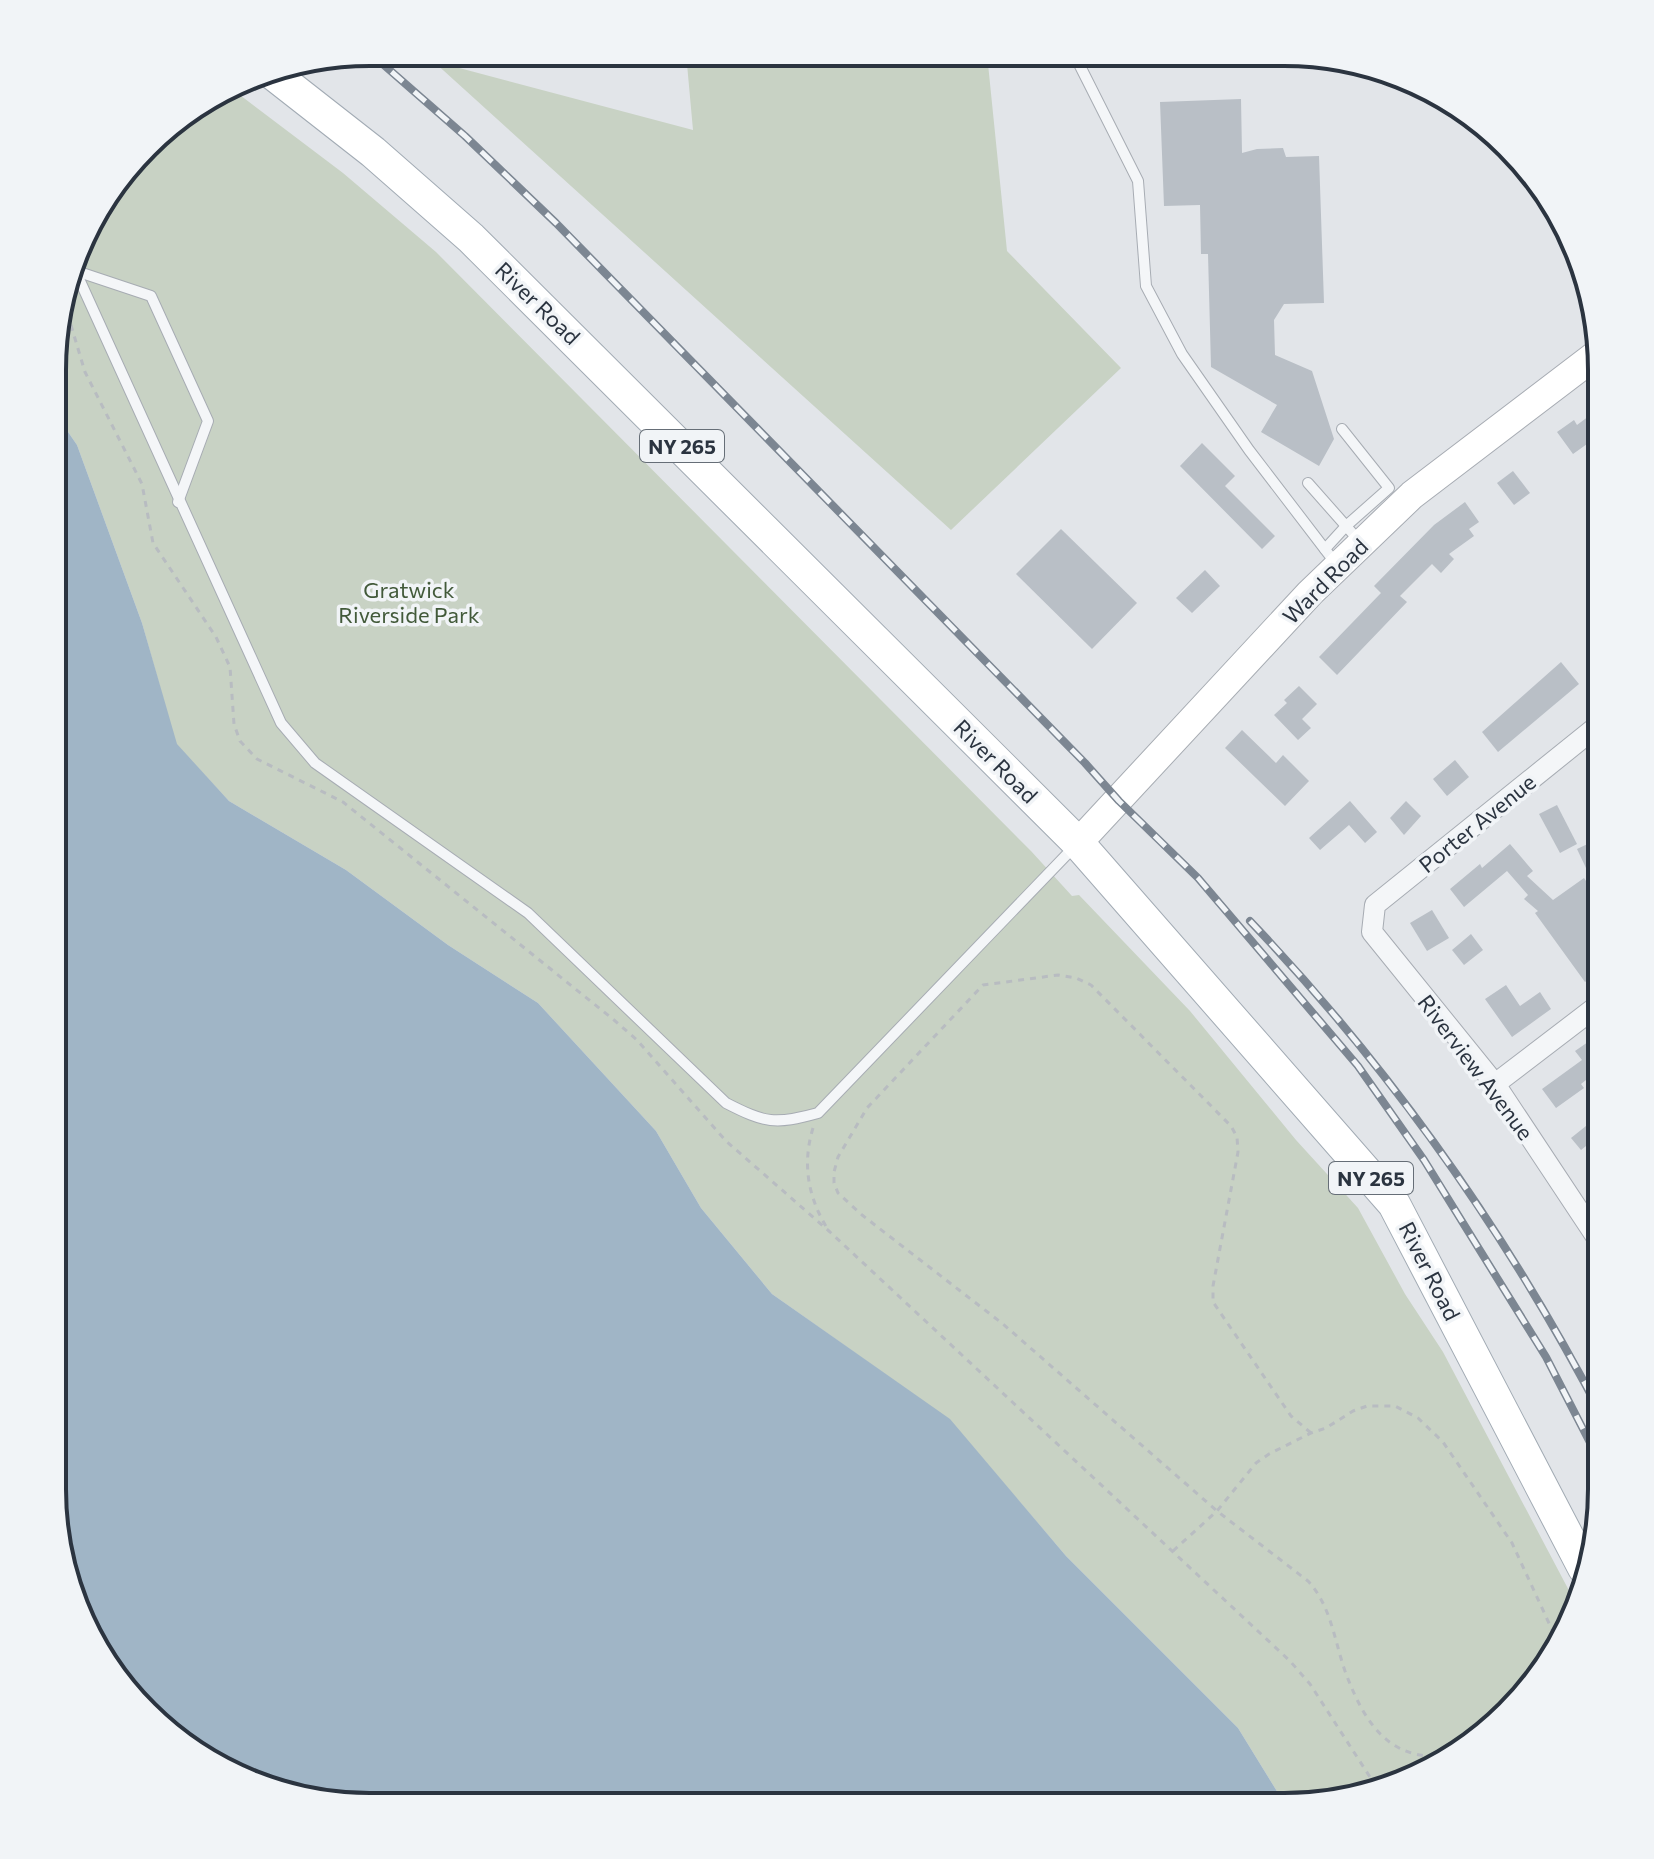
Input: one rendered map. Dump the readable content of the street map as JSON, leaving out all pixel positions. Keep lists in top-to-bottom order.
{
  "streets": {
    "main road": ["River Road", "NY 265", "Ward Road"],
    "street": ["Porter Avenue", "Riverview Avenue"]
  },
  "crossings": [
    ["River Road", "Ward Road"],
    ["Porter Avenue", "Riverview Avenue"]
  ],
  "parks": ["Gratwick Riverside Park"]
}
